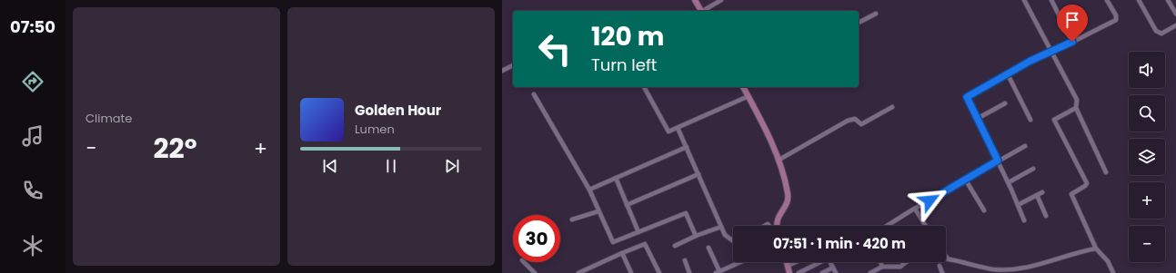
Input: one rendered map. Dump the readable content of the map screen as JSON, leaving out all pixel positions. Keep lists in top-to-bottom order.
{
  "page": {
    "tabs": "07:50",
    "tile": "Climate",
    "turn": ["120 m", "Turn left"],
    "map_buttons": ["+", "−"],
    "song": ["Golden Hour", "Lumen"],
    "heat": ["−", "22°", "+"],
    "limit": "30",
    "trip": "07:51 · 1 min · 420 m"
  }
}
